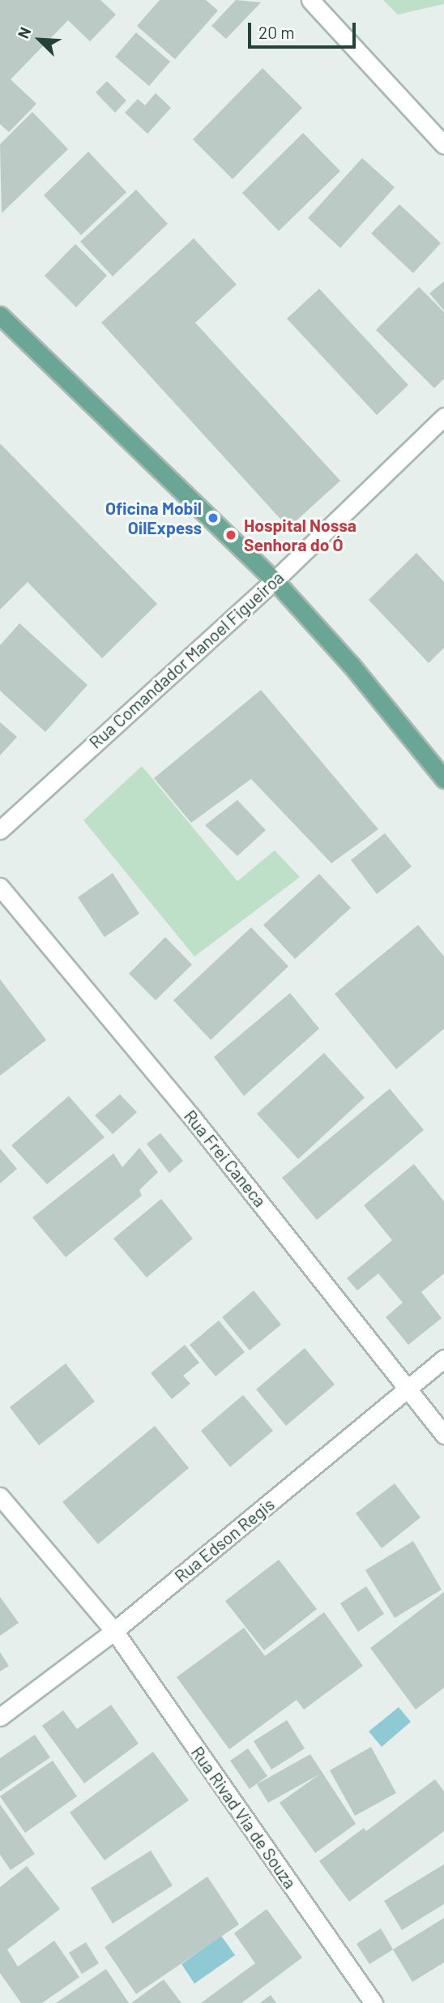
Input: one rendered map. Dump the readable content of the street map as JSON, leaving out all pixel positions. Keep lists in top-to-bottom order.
{
  "streets": {
    "street": [
      "Rua Comandador Manoel Figueiroa",
      "Rua Frei Caneca",
      "Rua Edson Regis",
      "Rua Rivad Via de Souza"
    ]
  },
  "crossings": [
    ["Rua Frei Caneca", "Rua Edson Regis"],
    ["Rua Edson Regis", "Rua Rivad Via de Souza"]
  ],
  "places": ["Oficina Mobil OilExpess", "Hospital Nossa Senhora do Ó"],
  "scale_bar": "20 m",
  "north": "top left"
}
